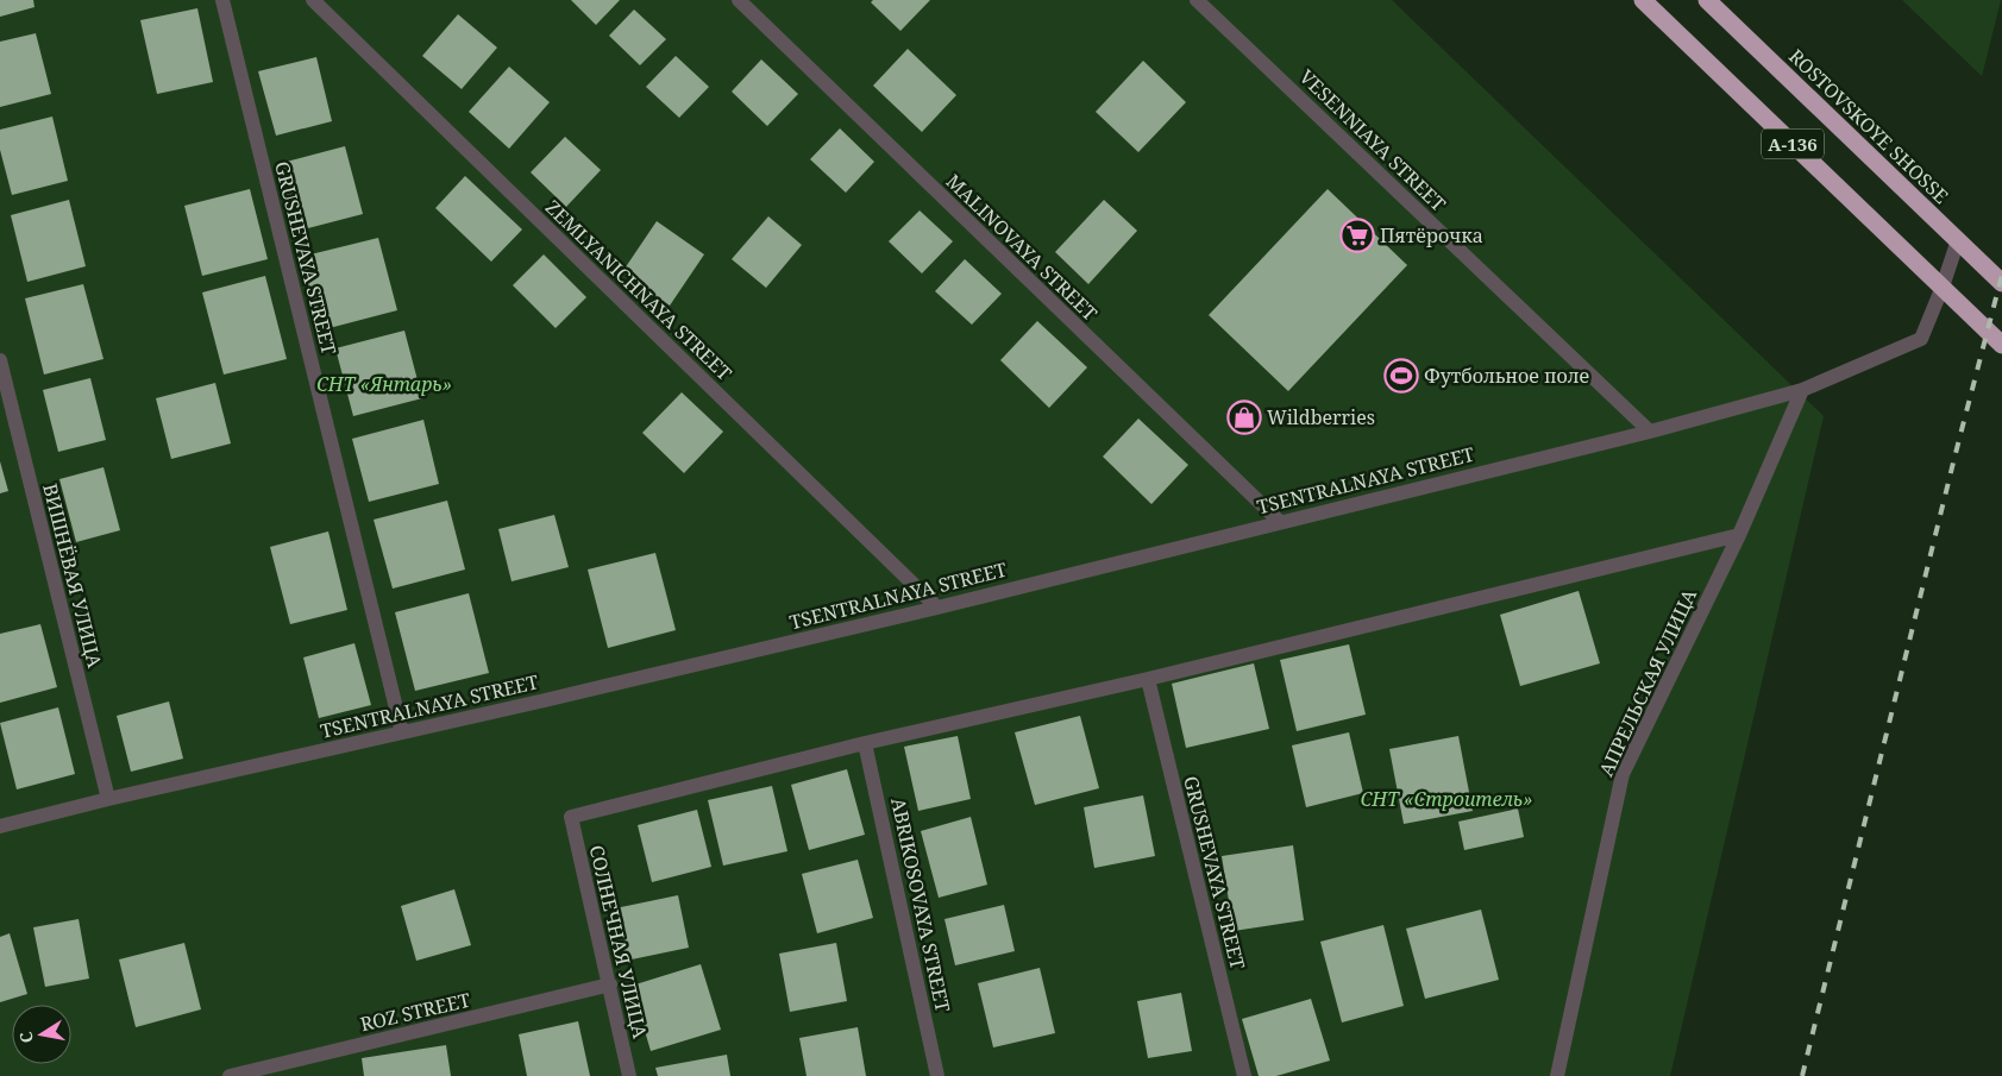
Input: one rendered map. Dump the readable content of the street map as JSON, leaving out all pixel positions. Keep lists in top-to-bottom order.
{
  "streets": {
    "highway": ["ROSTOVSKOYE SHOSSE", "А-136"],
    "street": [
      "VESENNIAYA STREET",
      "MALINOVAYA STREET",
      "GRUSHEVAYA STREET",
      "ZEMLYANICHNAYA STREET",
      "TSENTRALNAYA STREET",
      "ВИШНЁВАЯ УЛИЦА",
      "АПРЕЛЬСКАЯ УЛИЦА",
      "ABRIKOSOVAYA STREET",
      "СОЛНЕЧНАЯ УЛИЦА",
      "ROZ STREET"
    ]
  },
  "crossings": [
    ["ROSTOVSKOYE SHOSSE", "TSENTRALNAYA STREET"],
    ["VESENNIAYA STREET", "TSENTRALNAYA STREET"],
    ["А-136", "TSENTRALNAYA STREET"],
    ["MALINOVAYA STREET", "TSENTRALNAYA STREET"],
    ["GRUSHEVAYA STREET", "TSENTRALNAYA STREET"],
    ["ZEMLYANICHNAYA STREET", "TSENTRALNAYA STREET"],
    ["TSENTRALNAYA STREET", "ВИШНЁВАЯ УЛИЦА"],
    ["TSENTRALNAYA STREET", "АПРЕЛЬСКАЯ УЛИЦА"],
    ["ABRIKOSOVAYA STREET", "СОЛНЕЧНАЯ УЛИЦА"],
    ["СОЛНЕЧНАЯ УЛИЦА", "ROZ STREET"]
  ],
  "parks": ["СНТ «Янтарь»", "СНТ «Строитель»"],
  "places": {
    "supermarket": ["Пятёрочка"],
    "sports": ["Футбольное поле"],
    "shop": ["Wildberries"]
  },
  "north": "left"
}
